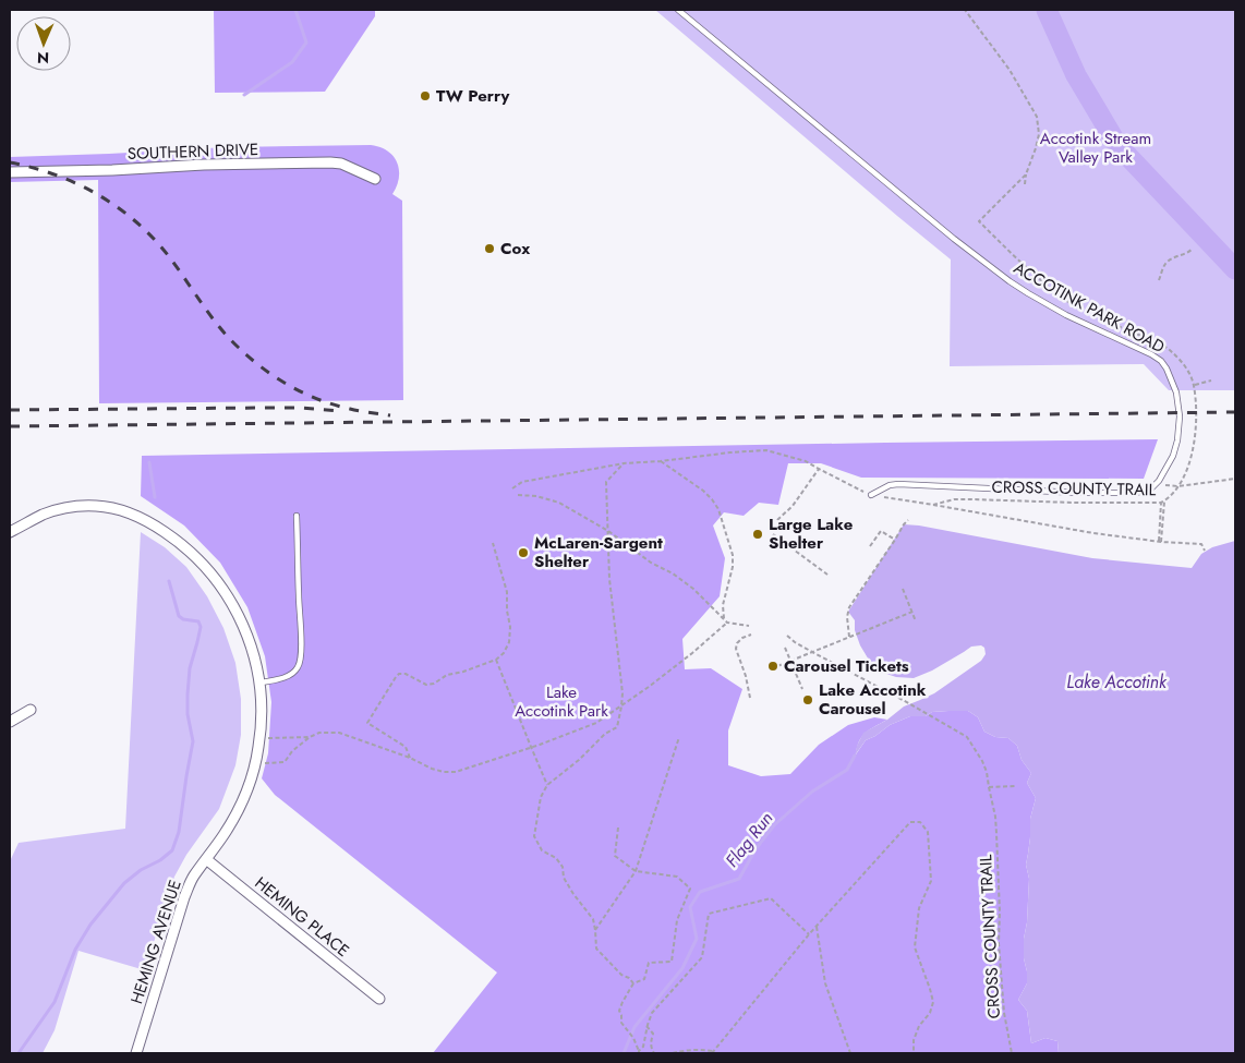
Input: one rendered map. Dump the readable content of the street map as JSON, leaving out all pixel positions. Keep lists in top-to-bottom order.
{
  "streets": {
    "street": ["SOUTHERN DRIVE", "HEMING PLACE", "HEMING AVENUE"],
    "lane": ["ACCOTINK PARK ROAD"],
    "path": ["CROSS COUNTY TRAIL"]
  },
  "crossings": [
    ["HEMING PLACE", "HEMING AVENUE"]
  ],
  "water": ["Lake Accotink", "Flag Run"],
  "parks": ["Accotink Stream Valley Park", "Lake Accotink Park"],
  "places": [
    "TW Perry",
    "Cox",
    "Large Lake Shelter",
    "McLaren-Sargent Shelter",
    "Carousel Tickets",
    "Lake Accotink Carousel"
  ],
  "north": "bottom"
}
